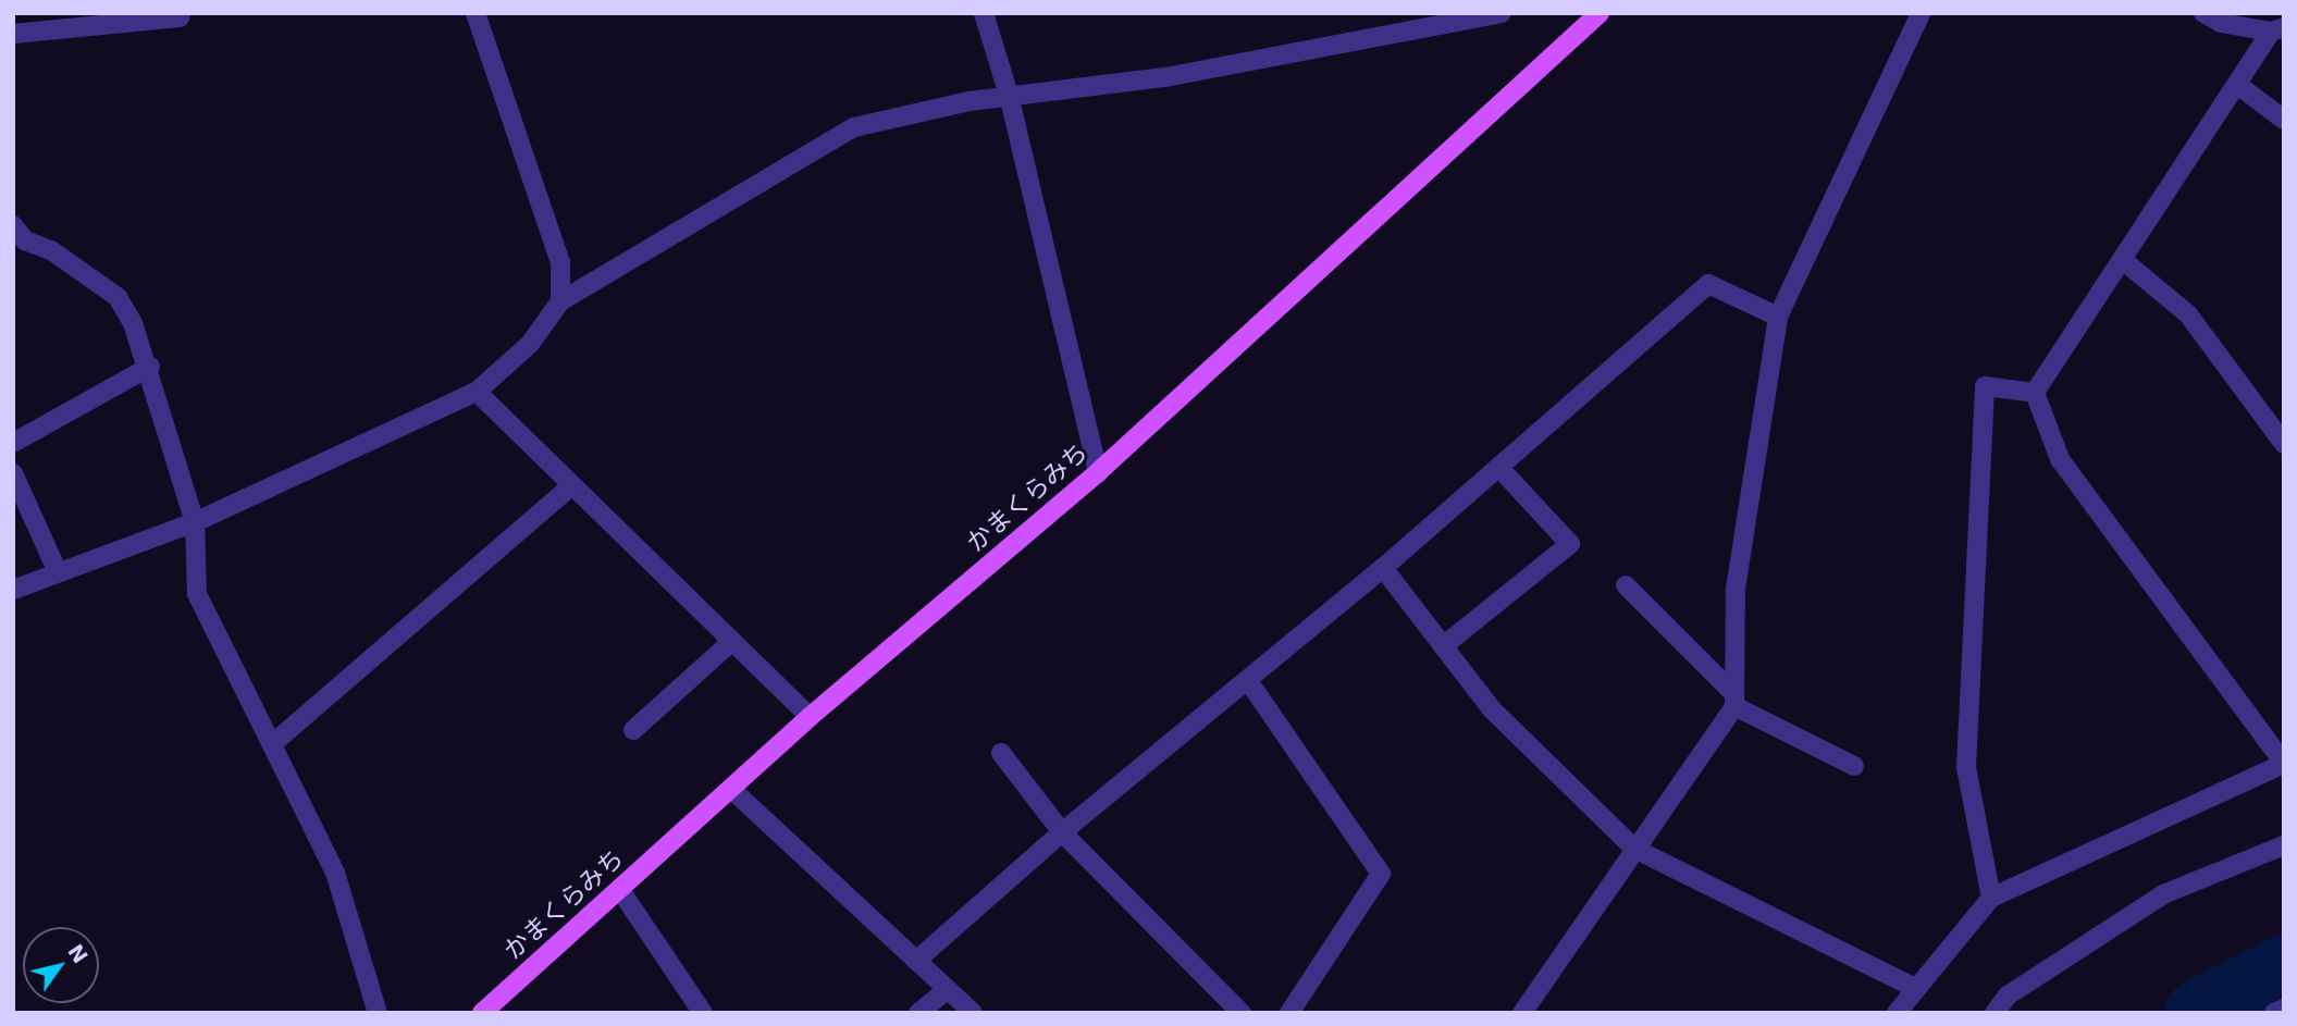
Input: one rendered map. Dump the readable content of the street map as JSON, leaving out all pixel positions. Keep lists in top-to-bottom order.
{
  "streets": {
    "main road": ["かまくらみち"]
  },
  "north": "top right"
}
